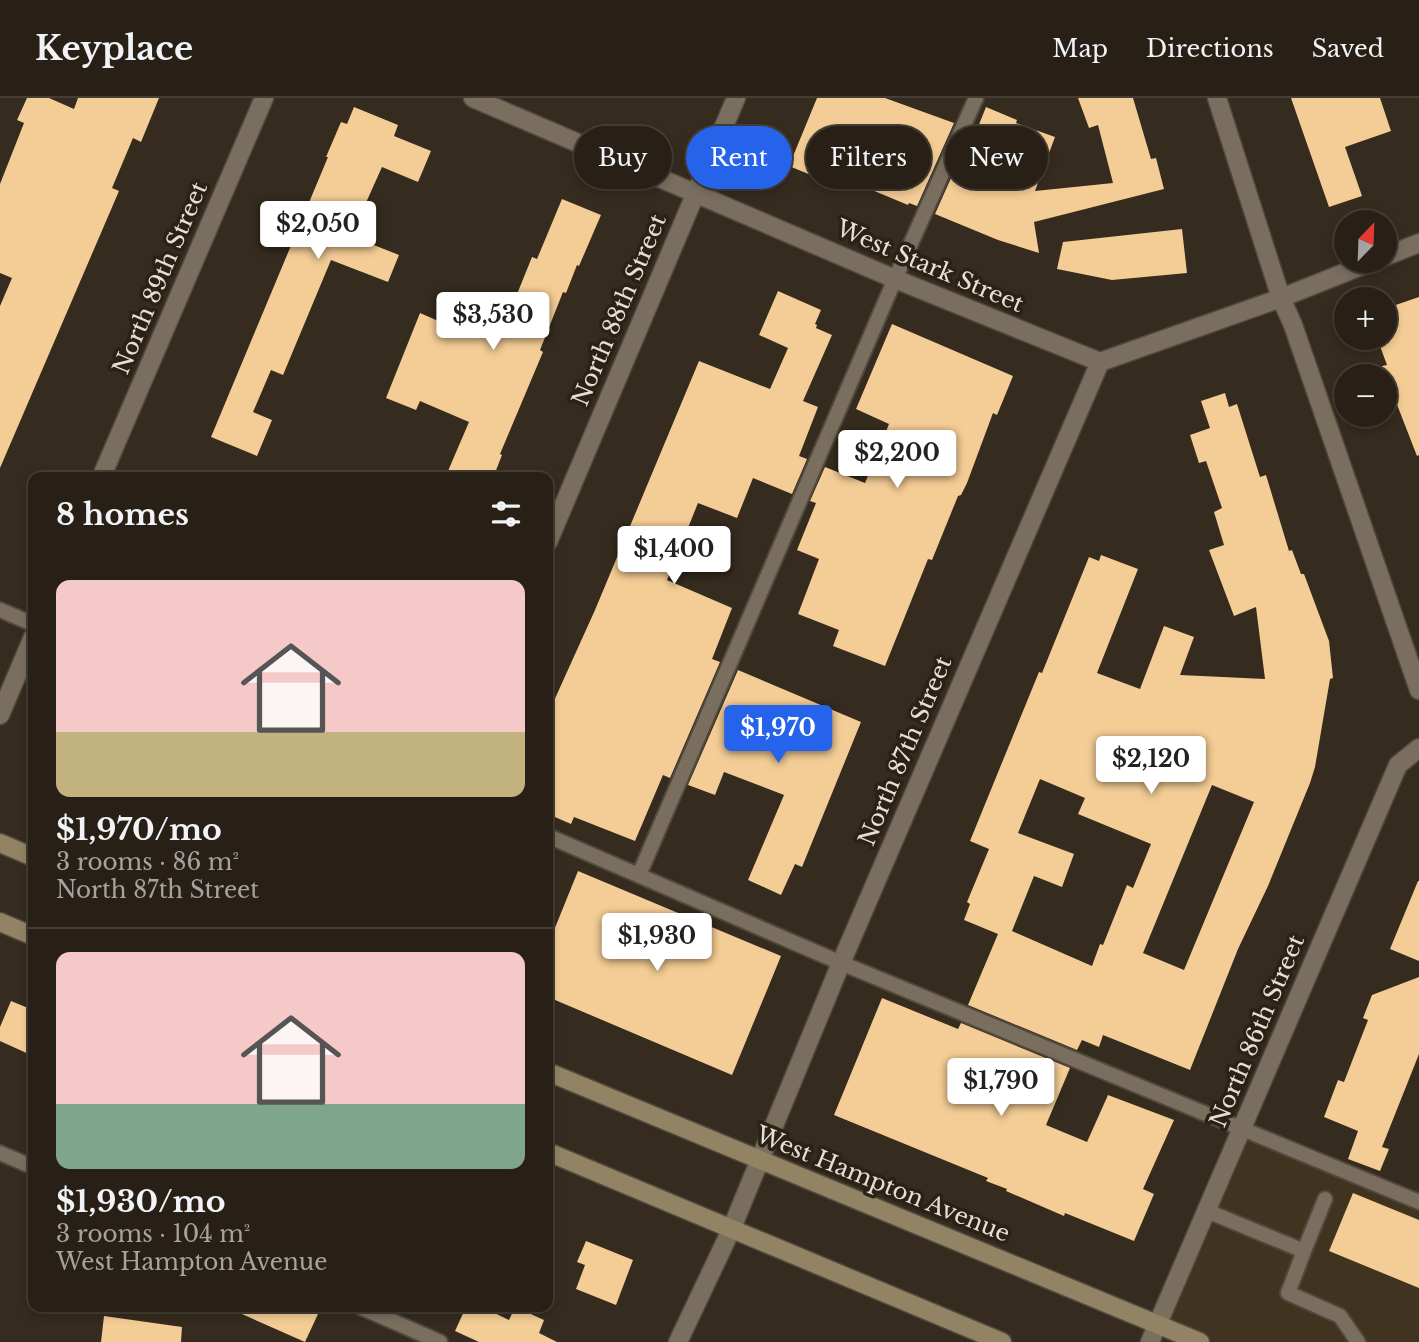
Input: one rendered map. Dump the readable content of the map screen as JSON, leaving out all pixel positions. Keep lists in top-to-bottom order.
{
  "streets": {
    "main road": ["West Hampton Avenue"],
    "street": [
      "West Stark Street",
      "North 89th Street",
      "North 88th Street",
      "North 87th Street",
      "North 86th Street"
    ]
  },
  "crossings": [
    ["West Stark Street", "North 88th Street"],
    ["West Stark Street", "North 87th Street"],
    ["North 87th Street", "West Hampton Avenue"],
    ["North 86th Street", "West Hampton Avenue"]
  ],
  "north": "top right",
  "page": {
    "header": "Keyplace",
    "nav": ["Map", "Directions", "Saved"],
    "chip": [
      "Buy",
      "Rent",
      "Filters",
      "New"
    ],
    "price": [
      "$2,050",
      "$3,530",
      "$2,200",
      "$1,400",
      "$1,970",
      "$2,120",
      "$1,930",
      "$1,790"
    ],
    "map_buttons": ["+", "−"],
    "heading": "8 homes",
    "list": [
      {
        "name": "$1,970/mo",
        "note": "3 rooms · 86 m² · North 87th Street"
      },
      {
        "name": "$1,930/mo",
        "note": "3 rooms · 104 m² · West Hampton Avenue"
      }
    ]
  }
}
